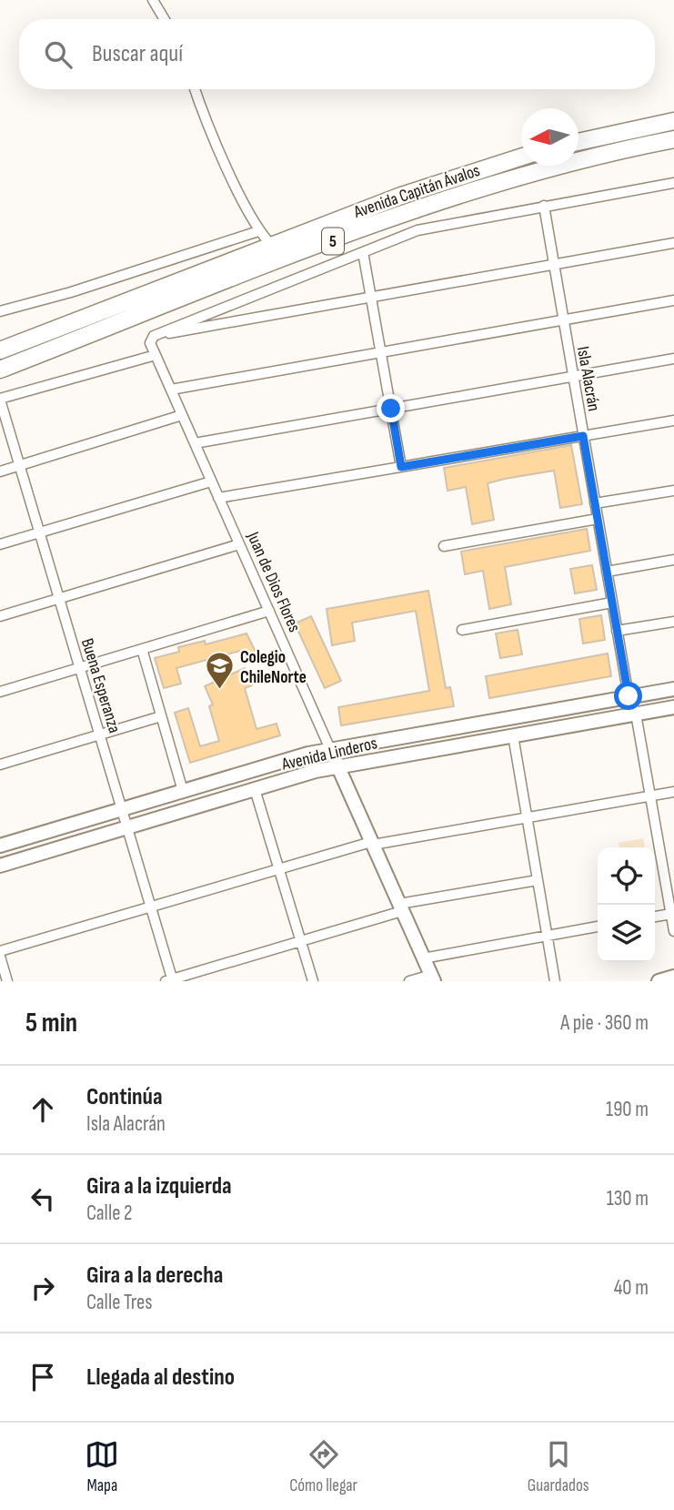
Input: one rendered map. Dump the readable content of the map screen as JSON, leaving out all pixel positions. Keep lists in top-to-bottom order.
{
  "streets": {
    "highway": ["Avenida Capitán Ávalos", "5"],
    "street": [
      "Isla Alacrán",
      "Juan de Dios Flores",
      "Buena Esperanza",
      "Avenida Linderos"
    ]
  },
  "crossings": [
    ["Isla Alacrán", "Avenida Linderos"],
    ["Juan de Dios Flores", "Avenida Linderos"],
    ["Buena Esperanza", "Avenida Linderos"]
  ],
  "places": {
    "school or university": ["Colegio ChileNorte"]
  },
  "north": "left",
  "page": {
    "search": "Buscar aquí",
    "heading": ["5 min", "A pie · 360 m"],
    "list": [
      ["Continúa", "Isla Alacrán", "190 m"],
      ["Gira a la izquierda", "Calle 2", "130 m"],
      ["Gira a la derecha", "Calle Tres", "40 m"],
      "Llegada al destino"
    ],
    "nav": ["Mapa", "Cómo llegar", "Guardados"]
  }
}
